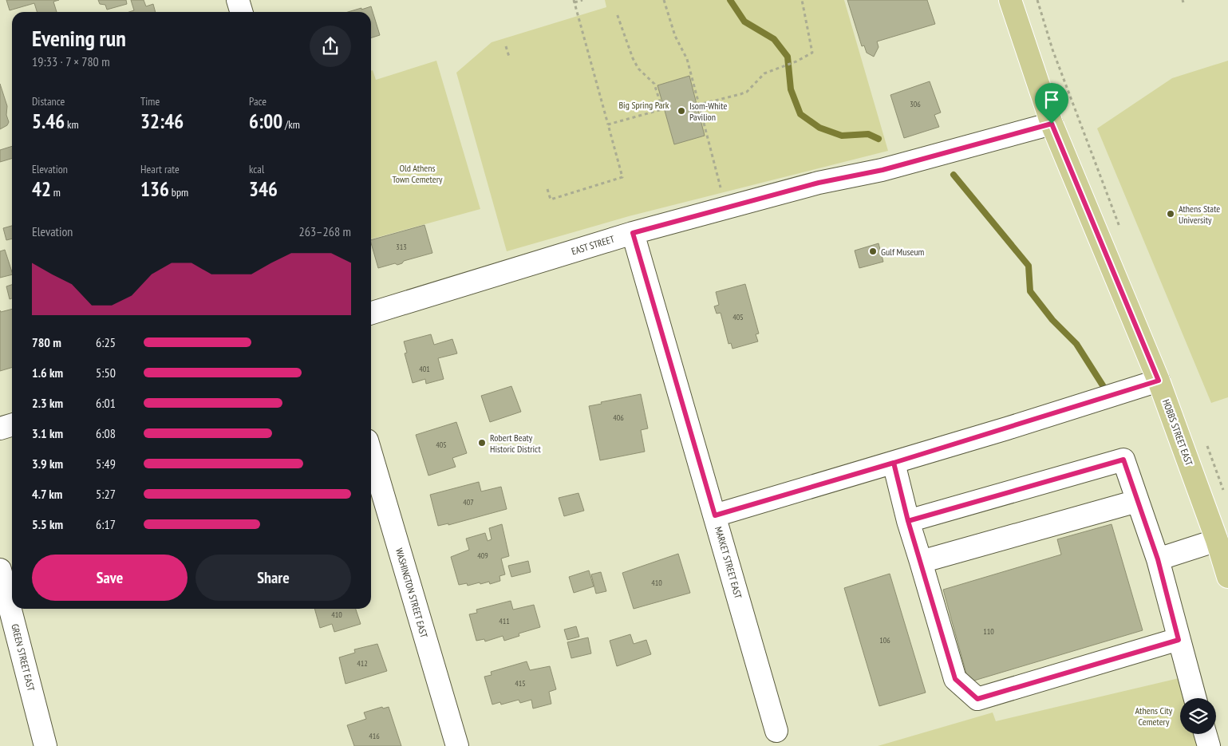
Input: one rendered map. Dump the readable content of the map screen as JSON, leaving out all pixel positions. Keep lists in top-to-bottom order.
{
  "streets": {
    "main road": ["HOBBS STREET EAST"],
    "street": [
      "EAST STREET",
      "MARKET STREET EAST",
      "WASHINGTON STREET EAST",
      "GREEN STREET EAST"
    ]
  },
  "crossings": [
    ["EAST STREET", "HOBBS STREET EAST"],
    ["EAST STREET", "MARKET STREET EAST"]
  ],
  "parks": ["Big Spring Park", "Old Athens Town Cemetery", "Athens City Cemetery"],
  "places": [
    "Isom-White Pavilion",
    "Athens State University",
    "Gulf Museum",
    "Robert Beaty Historic District"
  ],
  "house_numbers": [
    "306",
    "313",
    "405",
    "401",
    "406",
    "405",
    "407",
    "409",
    "410",
    "410",
    "411",
    "110",
    "106",
    "412",
    "415",
    "416"
  ],
  "page": {
    "heading": ["Evening run", "19:33 · 7 × 780 m"],
    "stats": [
      ["Distance", "5.46 km"],
      ["Time", "32:46"],
      ["Pace", "6:00 /km"],
      ["Elevation", "42 m"],
      ["Heart rate", "136 bpm"],
      ["kcal", "346"]
    ],
    "chart": ["Elevation", "263–268 m"],
    "list": [
      {
        "name": "780 m",
        "note": "6:25"
      },
      {
        "name": "1.6 km",
        "note": "5:50"
      },
      {
        "name": "2.3 km",
        "note": "6:01"
      },
      {
        "name": "3.1 km",
        "note": "6:08"
      },
      {
        "name": "3.9 km",
        "note": "5:49"
      },
      {
        "name": "4.7 km",
        "note": "5:27"
      },
      {
        "name": "5.5 km",
        "note": "6:17"
      }
    ],
    "buttons": ["Save", "Share"]
  }
}
